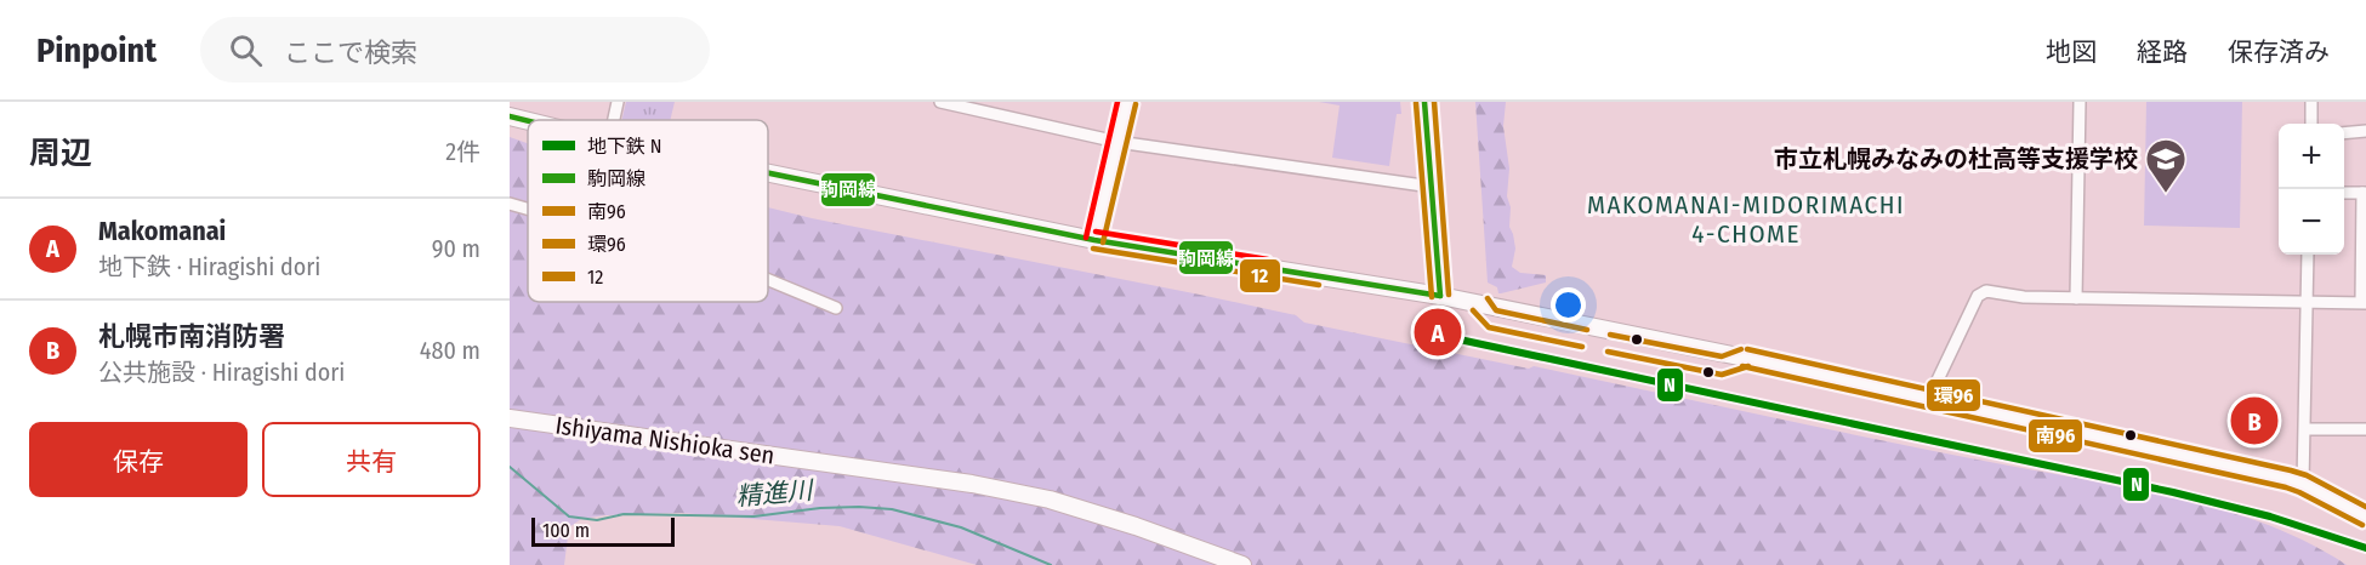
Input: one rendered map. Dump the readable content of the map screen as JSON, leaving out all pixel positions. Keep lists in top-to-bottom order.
{
  "streets": {
    "street": ["Ishiyama Nishioka sen"]
  },
  "districts": ["MAKOMANAI-MIDORIMACHI 4-CHOME"],
  "water": ["精進川"],
  "places": {
    "school or university": ["市立札幌みなみの杜高等支援学校"]
  },
  "lines": [
    "transit line 駒岡線",
    "transit line 環96",
    "transit line 南96",
    "transit line 12",
    "metro line N"
  ],
  "legend": [
    "地下鉄 N",
    "駒岡線",
    "南96",
    "環96",
    "12"
  ],
  "scale_bar": "100 m",
  "page": {
    "header": "Pinpoint",
    "search": "ここで検索",
    "nav": ["地図", "経路", "保存済み"],
    "heading": ["周辺", "2件"],
    "map_buttons": ["+", "−"],
    "list": [
      {
        "mark": "A",
        "name": "Makomanai",
        "note": "地下鉄 · Hiragishi dori",
        "value": "90 m"
      },
      {
        "mark": "B",
        "name": "札幌市南消防署",
        "note": "公共施設 · Hiragishi dori",
        "value": "480 m"
      }
    ],
    "pins": ["A", "B"],
    "buttons": ["保存", "共有"],
    "scale": "100 m"
  }
}
